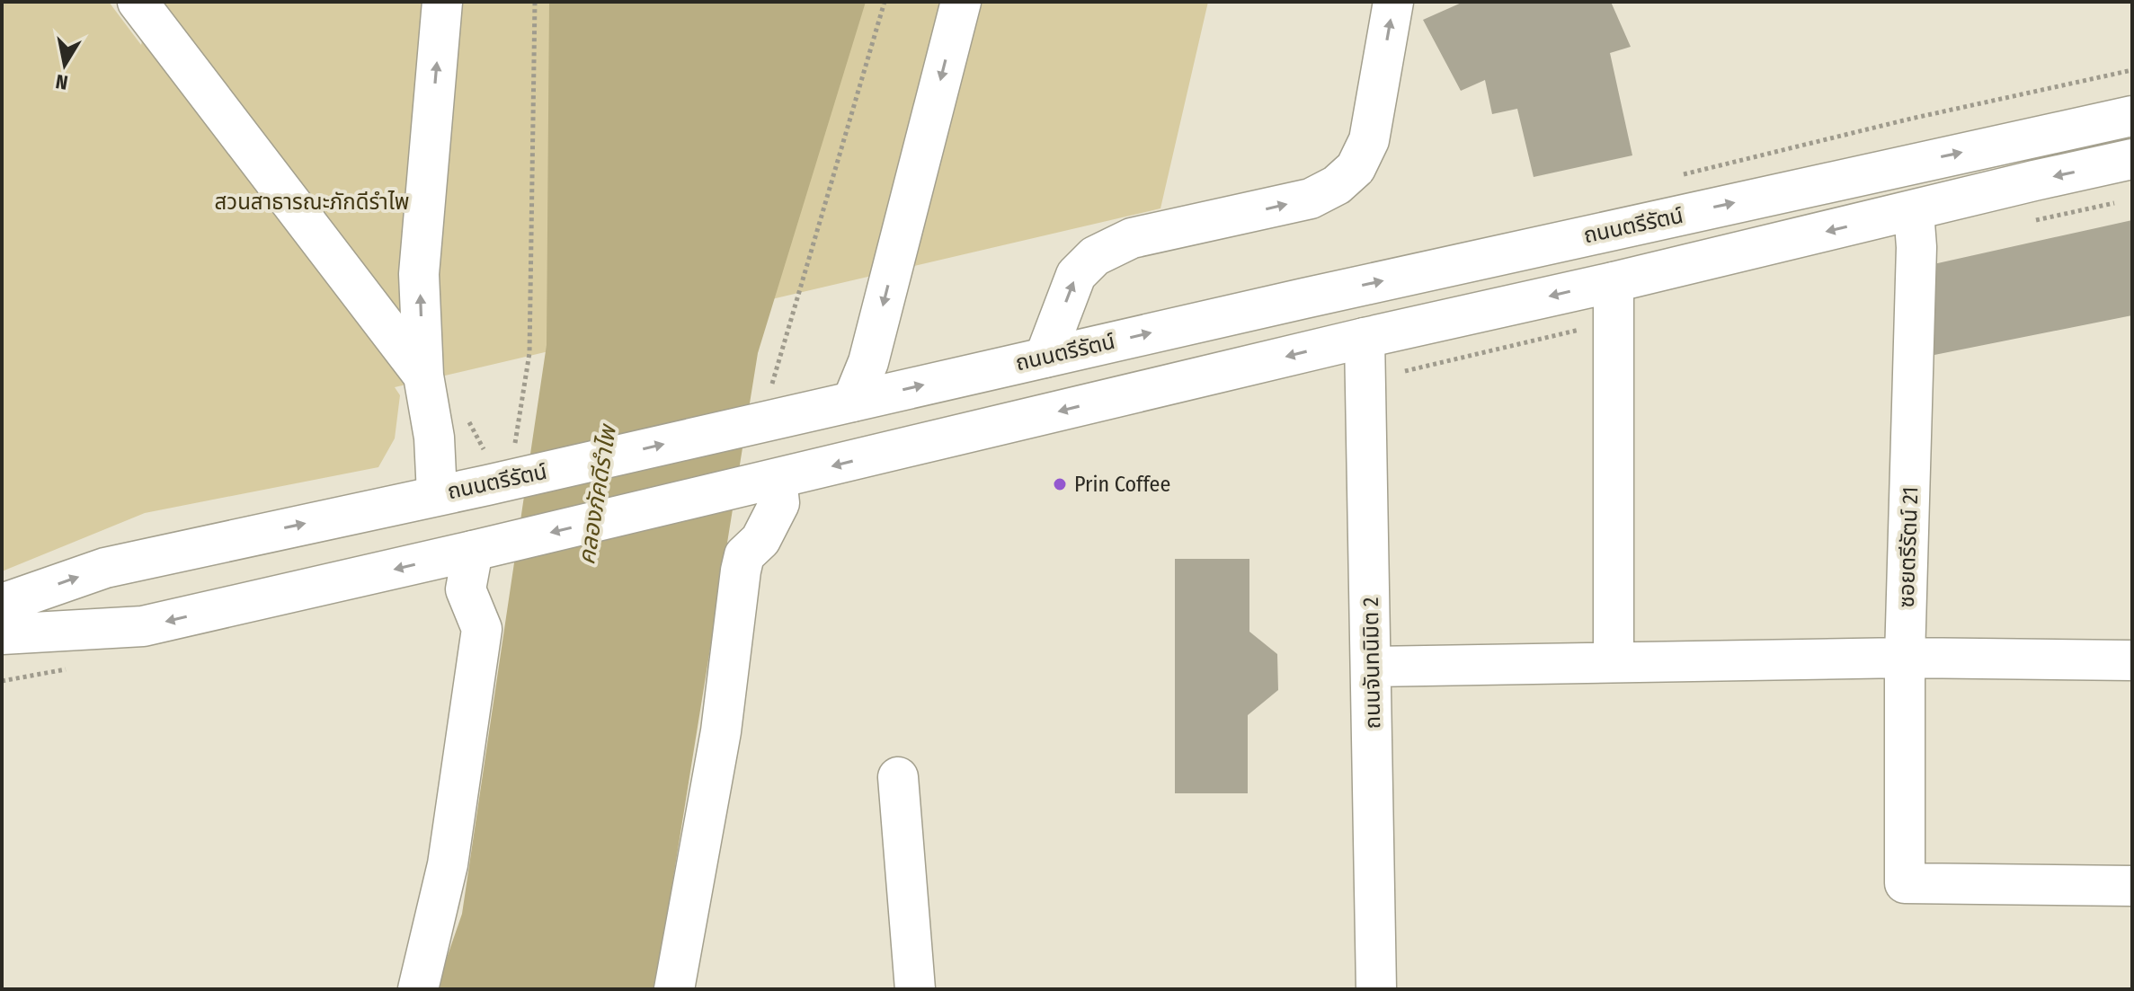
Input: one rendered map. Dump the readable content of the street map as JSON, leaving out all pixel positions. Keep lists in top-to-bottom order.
{
  "streets": {
    "street": ["ถนนตรีรัตน์", "ซอยตรีรัตน์ 21", "ถนนจันทนิมิต 2"]
  },
  "water": ["คลองภัคดีรำไพ"],
  "parks": ["สวนสาธารณะภักดีรำไพ"],
  "places": ["Prin Coffee"],
  "north": "bottom"
}
